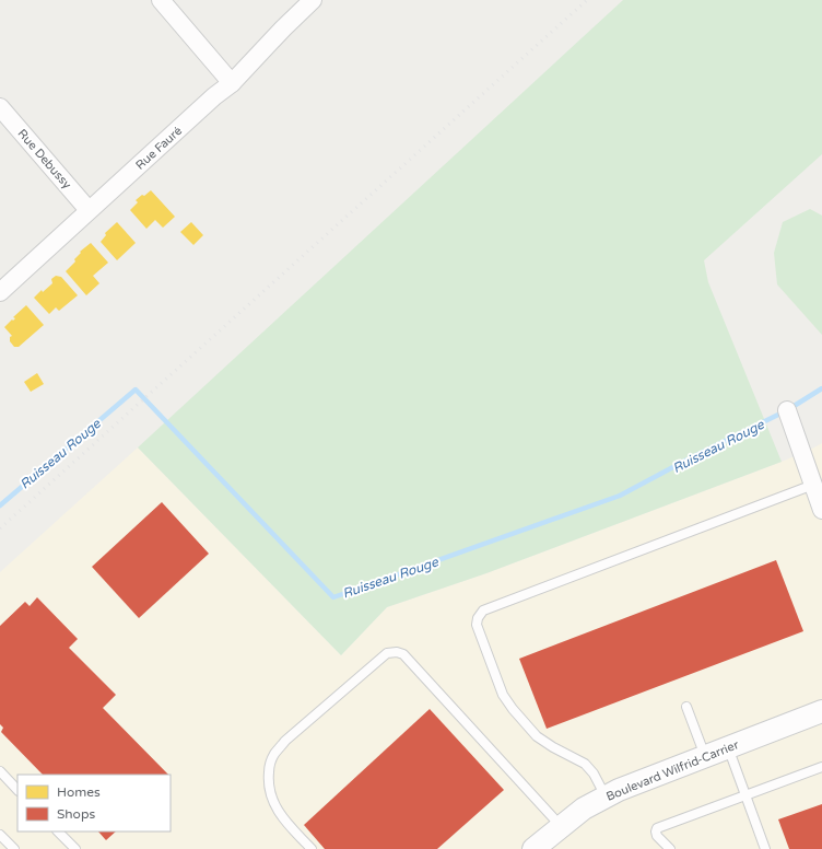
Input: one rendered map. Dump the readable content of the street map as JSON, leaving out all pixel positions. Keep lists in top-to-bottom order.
{
  "streets": {
    "street": ["Rue Fauré", "Rue Debussy", "Boulevard Wilfrid-Carrier"]
  },
  "crossings": [
    ["Rue Fauré", "Rue Debussy"]
  ],
  "water": ["Ruisseau Rouge"],
  "legend": ["Homes", "Shops"]
}
